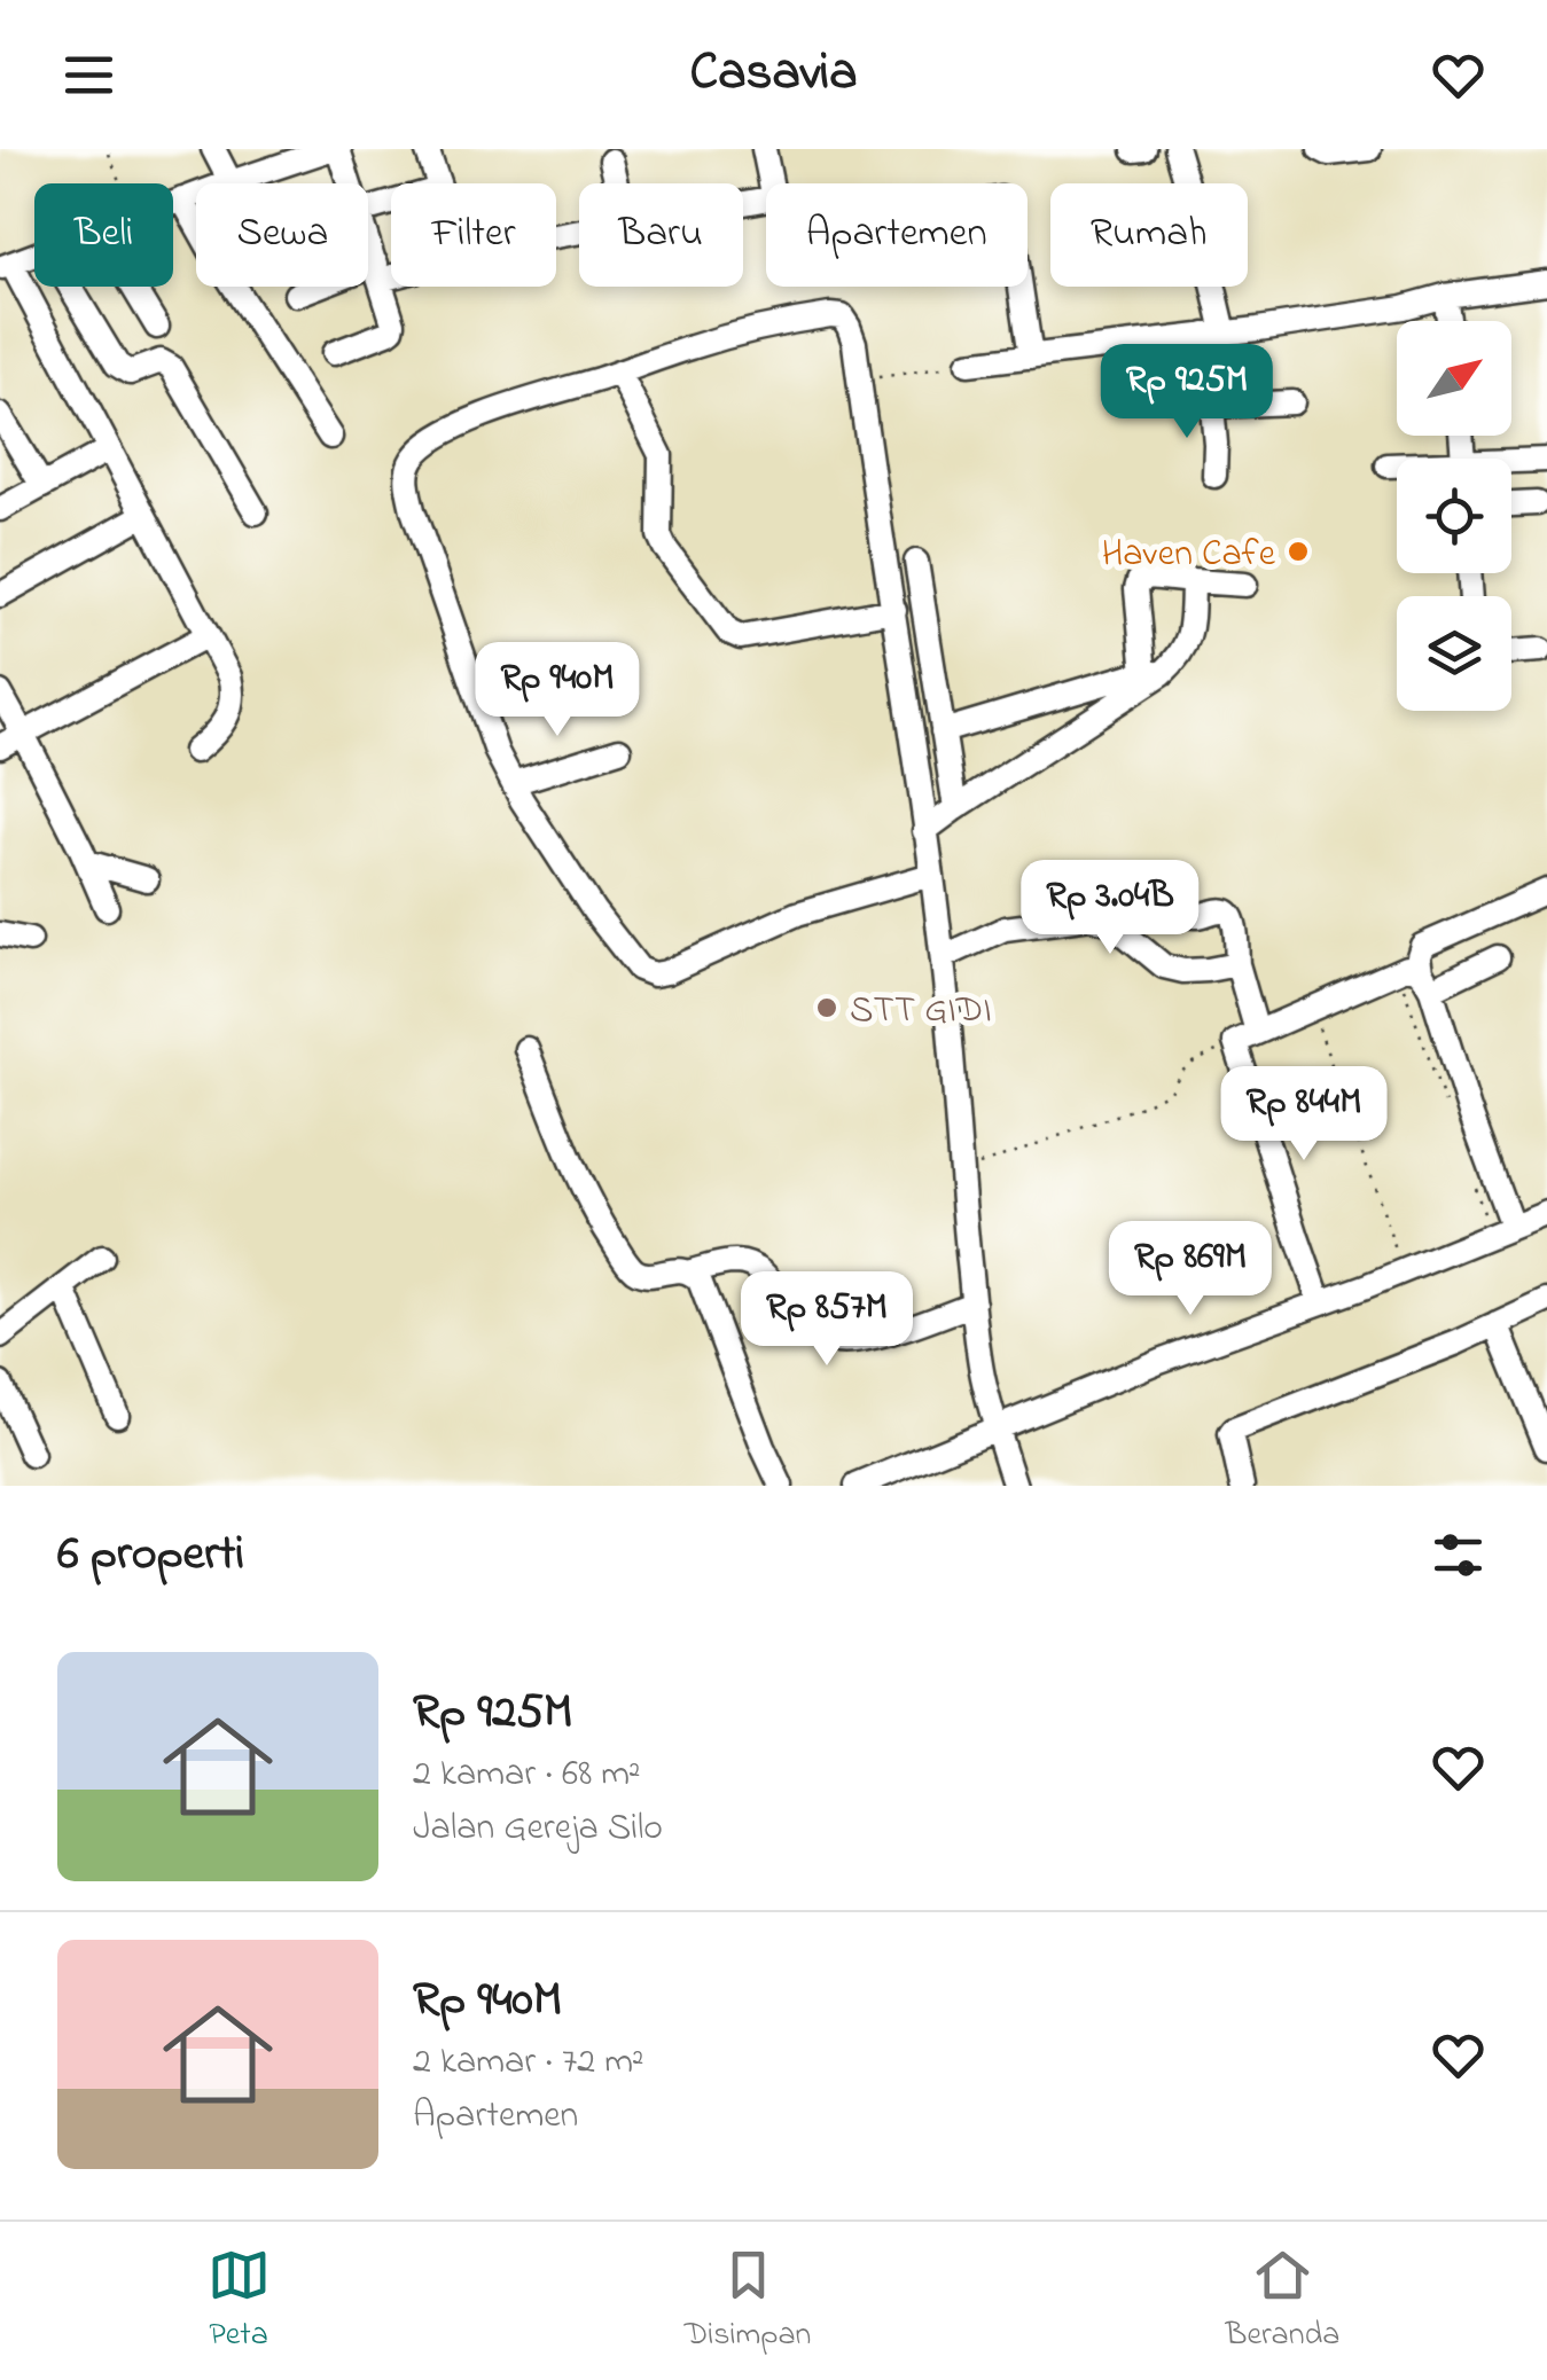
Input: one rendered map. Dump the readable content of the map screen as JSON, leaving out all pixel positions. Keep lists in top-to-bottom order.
{
  "places": ["Haven Cafe", "STT GIDI"],
  "north": "top right",
  "page": {
    "header": "Casavia",
    "chip": [
      "Beli",
      "Sewa",
      "Filter",
      "Baru",
      "Apartemen",
      "Rumah"
    ],
    "price": [
      "Rp 925M",
      "Rp 940M",
      "Rp 3.04B",
      "Rp 844M",
      "Rp 869M",
      "Rp 857M"
    ],
    "heading": "6 properti",
    "list": [
      {
        "name": "Rp 925M",
        "note": "2 kamar · 68 m² · Jalan Gereja Silo"
      },
      {
        "name": "Rp 940M",
        "note": "2 kamar · 72 m² · Apartemen"
      }
    ],
    "tabs": ["Peta", "Disimpan", "Beranda"]
  }
}
